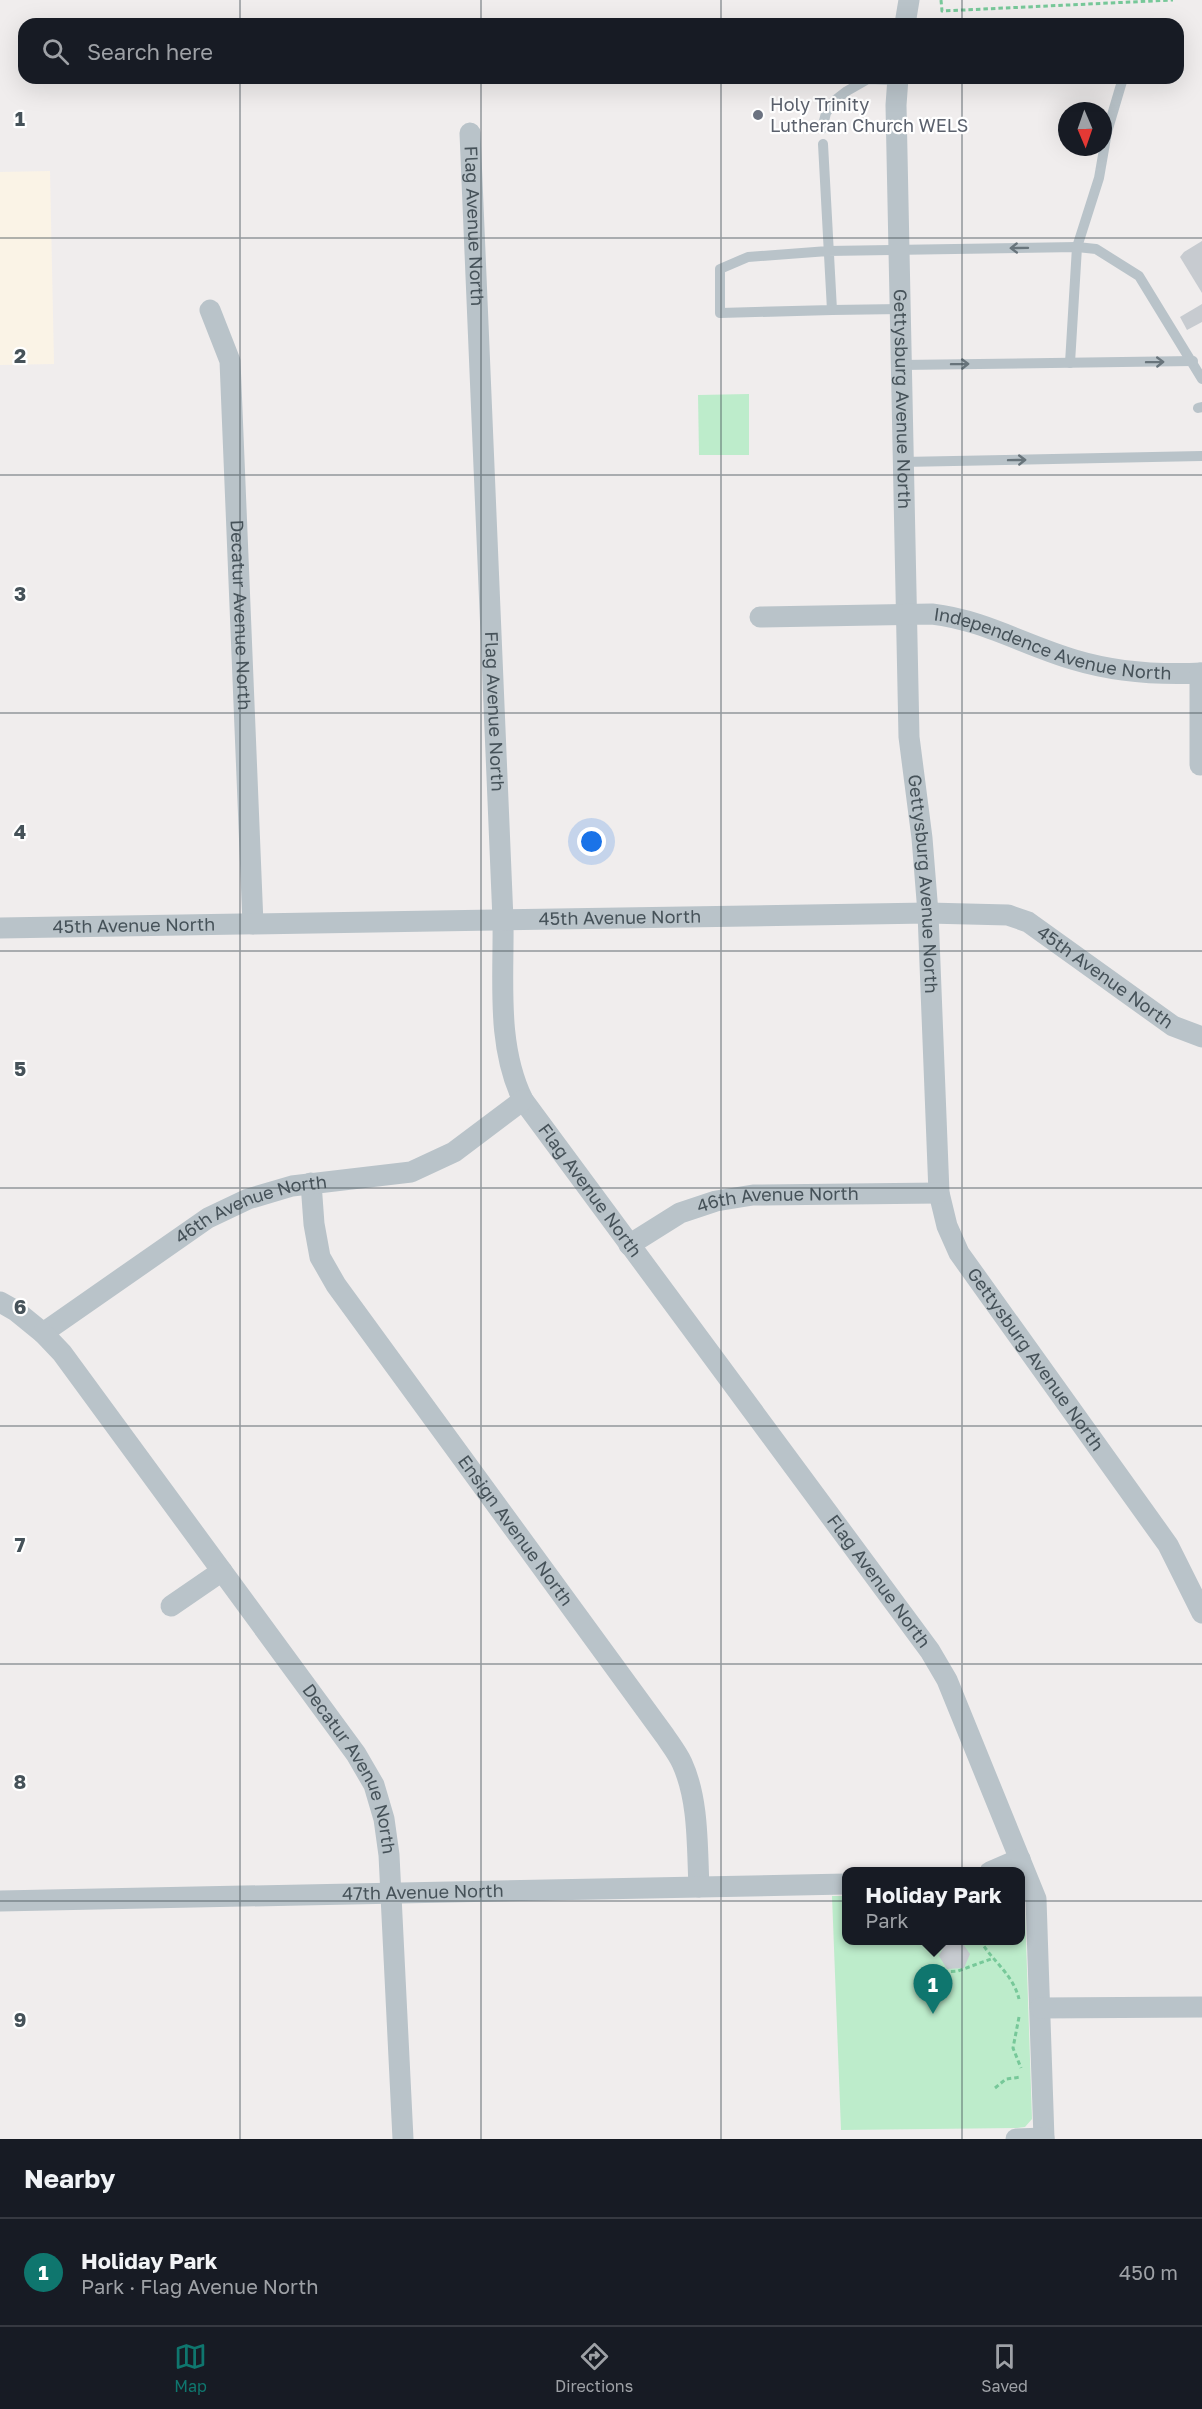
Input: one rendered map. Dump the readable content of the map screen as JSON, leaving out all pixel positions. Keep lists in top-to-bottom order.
{
  "streets": {
    "street": [
      "Flag Avenue North",
      "Gettysburg Avenue North",
      "Decatur Avenue North",
      "Independence Avenue North",
      "45th Avenue North",
      "46th Avenue North",
      "Ensign Avenue North",
      "47th Avenue North"
    ]
  },
  "crossings": [
    ["Flag Avenue North", "45th Avenue North"],
    ["Flag Avenue North", "46th Avenue North"],
    ["Gettysburg Avenue North", "Independence Avenue North"],
    ["Gettysburg Avenue North", "45th Avenue North"],
    ["Gettysburg Avenue North", "46th Avenue North"],
    ["Decatur Avenue North", "45th Avenue North"],
    ["Decatur Avenue North", "46th Avenue North"],
    ["Decatur Avenue North", "47th Avenue North"],
    ["46th Avenue North", "Ensign Avenue North"],
    ["Ensign Avenue North", "47th Avenue North"]
  ],
  "places": ["Holy Trinity Lutheran Church WELS"],
  "north": "bottom",
  "page": {
    "search": "Search here",
    "popup": ["Holiday Park", "Park"],
    "pins": "1",
    "heading": "Nearby",
    "list": [
      {
        "mark": "1",
        "name": "Holiday Park",
        "note": "Park · Flag Avenue North",
        "value": "450 m"
      }
    ],
    "nav": ["Map", "Directions", "Saved"]
  },
  "grid": {
    "rows": [
      "1",
      "2",
      "3",
      "4",
      "5",
      "6",
      "7",
      "8",
      "9"
    ]
  }
}
